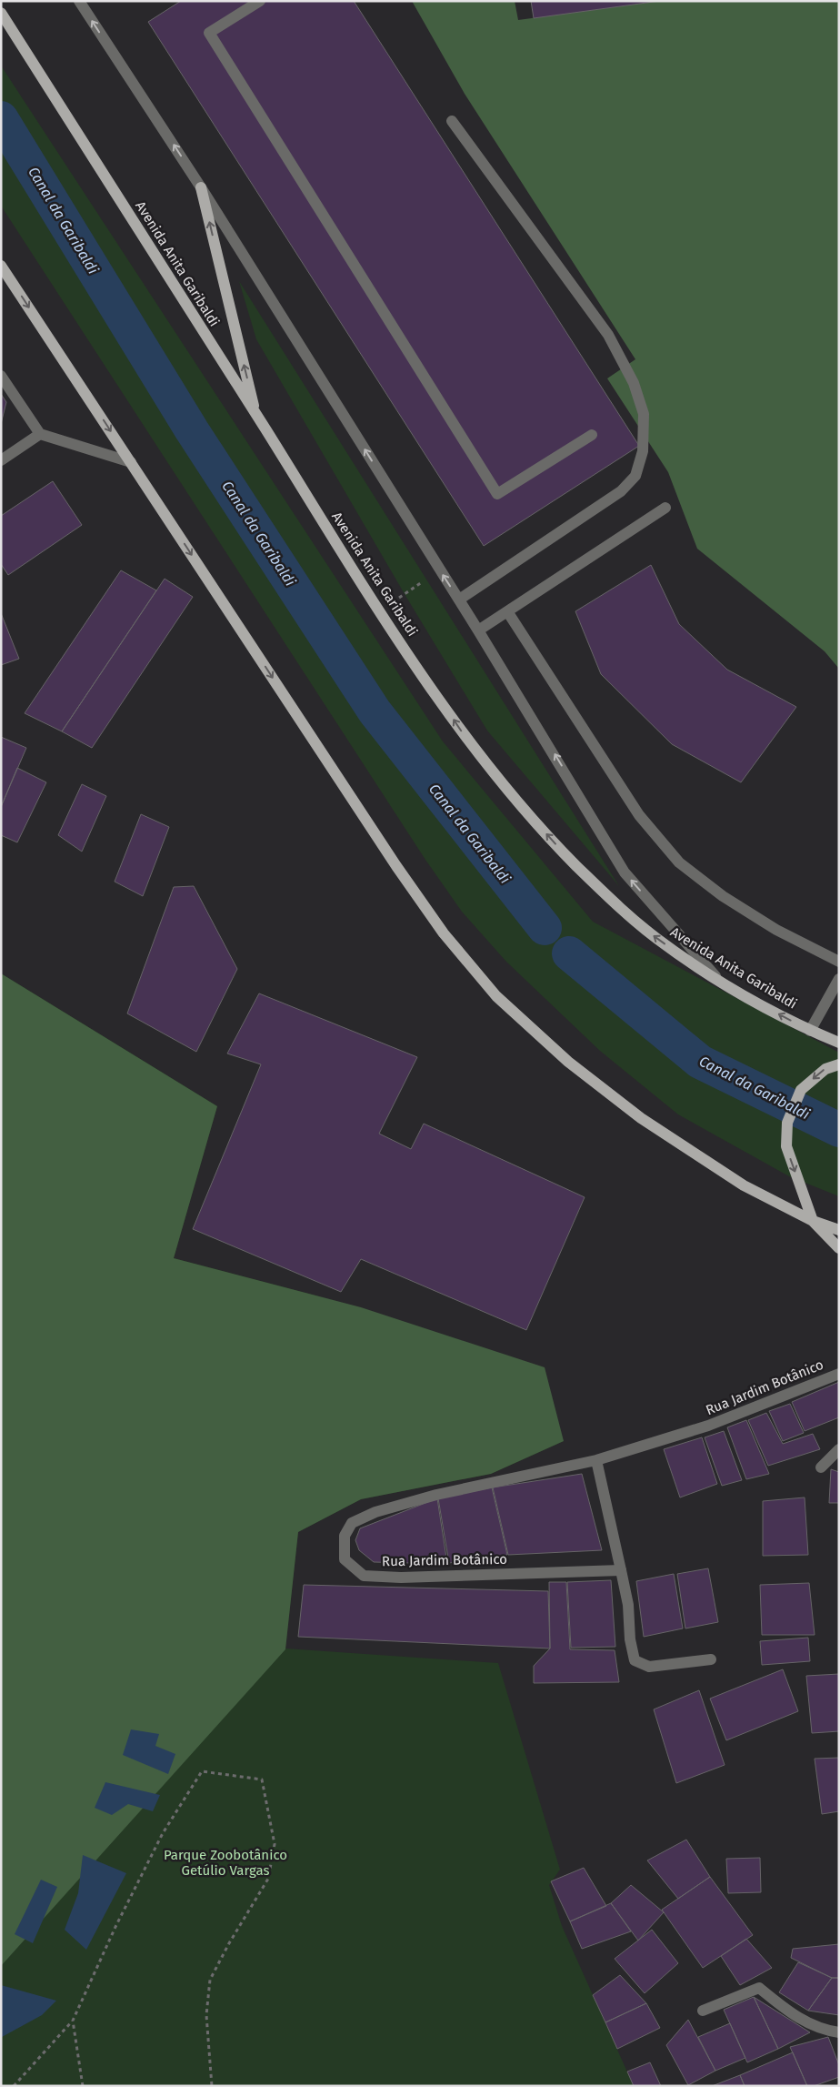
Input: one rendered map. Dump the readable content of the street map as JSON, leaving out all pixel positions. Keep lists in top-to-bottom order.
{
  "streets": {
    "main road": ["Avenida Anita Garibaldi"],
    "street": ["Rua Jardim Botânico"]
  },
  "one_way": ["Avenida Anita Garibaldi"],
  "water": ["Canal da Garibaldi"],
  "parks": ["Parque Zoobotânico Getúlio Vargas"]
}
